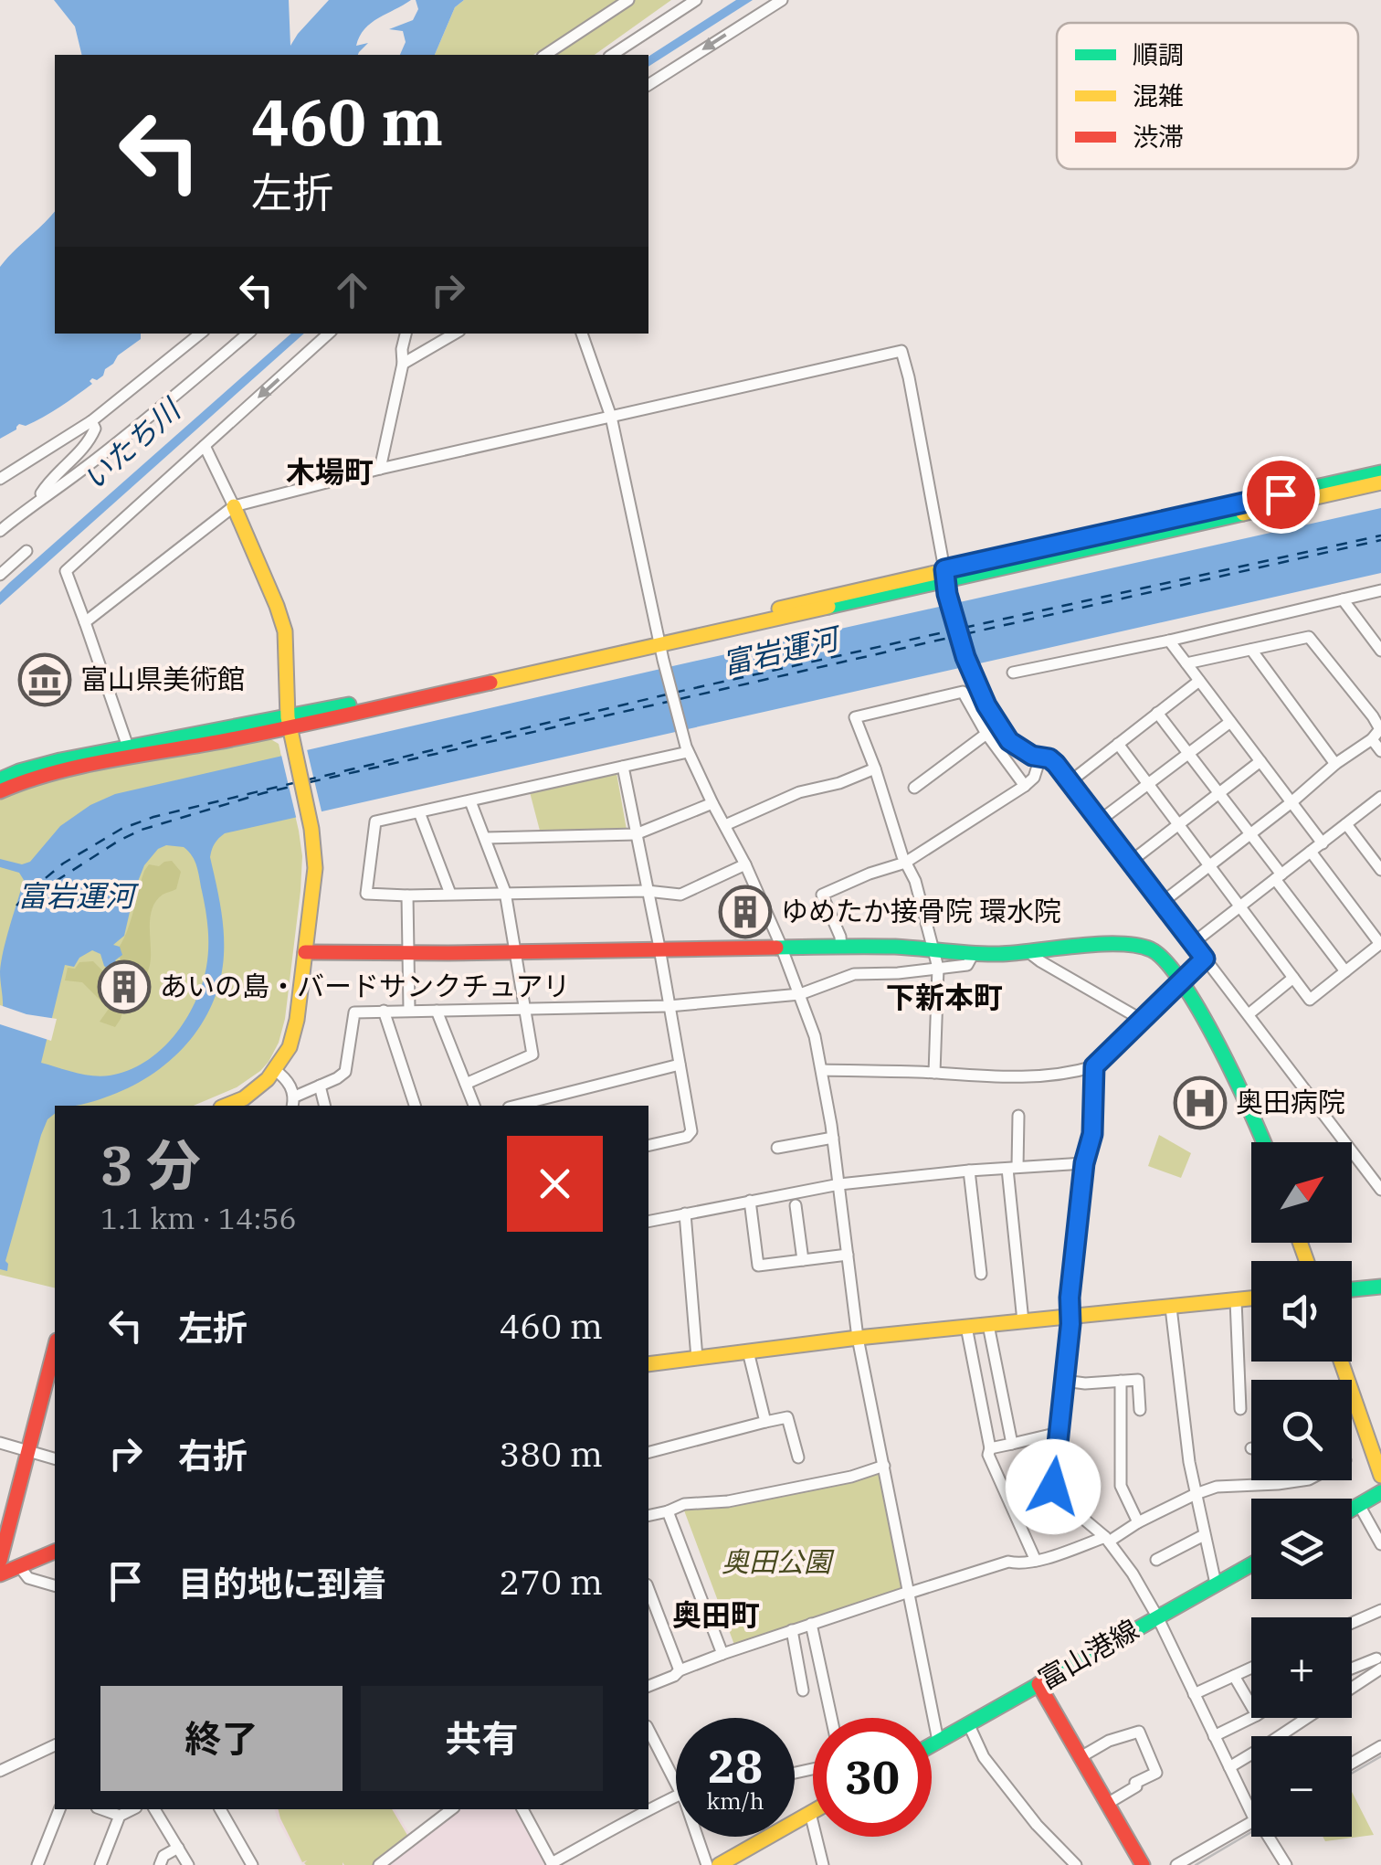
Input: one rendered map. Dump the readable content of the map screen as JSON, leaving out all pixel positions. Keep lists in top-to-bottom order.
{
  "streets": {
    "street": ["富山港線"]
  },
  "districts": ["木場町", "下新本町", "奥田町"],
  "water": ["いたち川", "富岩運河"],
  "parks": ["奥田公園"],
  "places": {
    "museum": ["富山県美術館"],
    "building": ["ゆめたか接骨院 環水院", "あいの島・バードサンクチュアリ"],
    "hospital": ["奥田病院"]
  },
  "legend": ["順調", "混雑", "渋滞"],
  "north": "top right",
  "page": {
    "turn": ["460 m", "左折"],
    "heading": ["3 分", "1.1 km · 14:56"],
    "map_buttons": ["+", "−"],
    "list": [
      {
        "name": "左折",
        "value": "460 m"
      },
      {
        "name": "右折",
        "value": "380 m"
      },
      {
        "name": "目的地に到着",
        "value": "270 m"
      }
    ],
    "buttons": ["終了", "共有"],
    "speed": "28 km/h",
    "limit": "30"
  }
}
